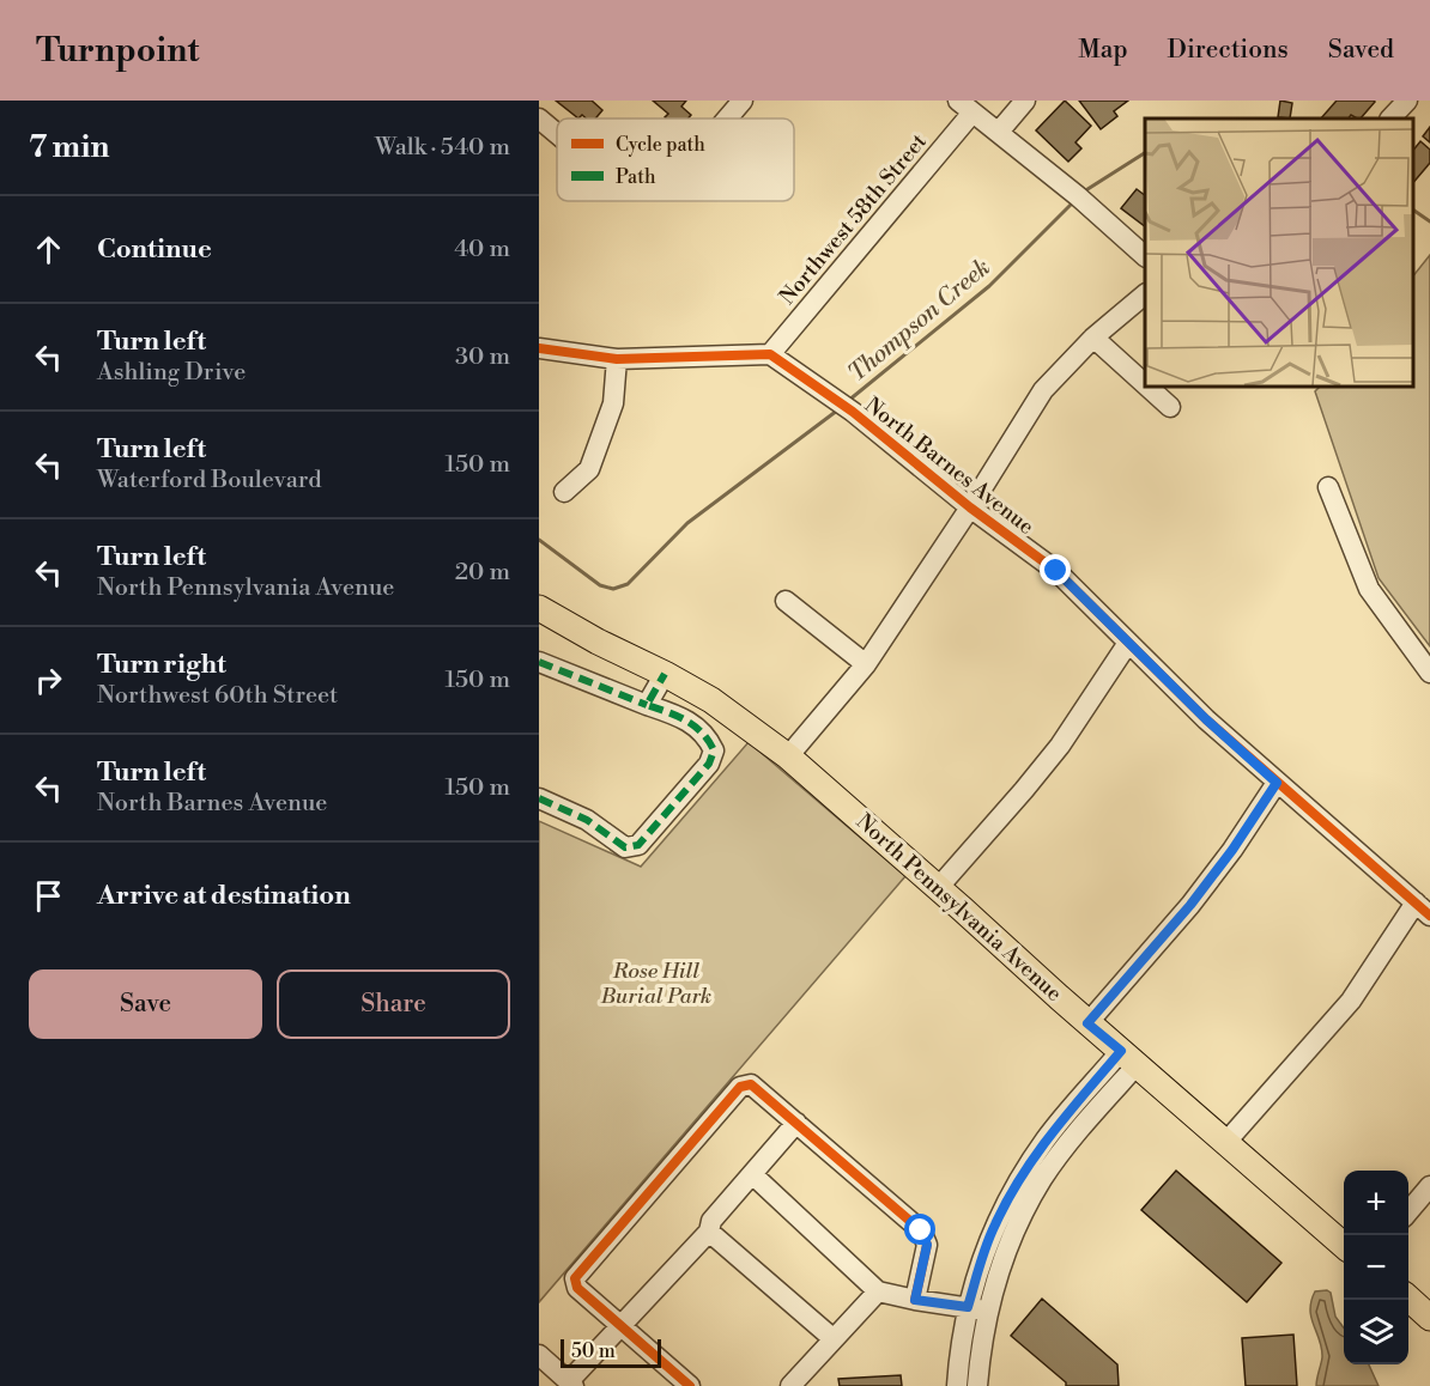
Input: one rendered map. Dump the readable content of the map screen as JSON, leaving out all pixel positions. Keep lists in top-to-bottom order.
{
  "streets": {
    "main road": ["North Pennsylvania Avenue"],
    "street": ["Northwest 58th Street", "North Barnes Avenue"]
  },
  "crossings": [
    ["Northwest 58th Street", "North Barnes Avenue"]
  ],
  "water": ["Thompson Creek"],
  "parks": ["Rose Hill Burial Park"],
  "legend": ["Cycle path", "Path"],
  "scale_bar": "50 m",
  "page": {
    "header": "Turnpoint",
    "nav": ["Map", "Directions", "Saved"],
    "heading": ["7 min", "Walk · 540 m"],
    "list": [
      ["Continue", "40 m"],
      ["Turn left", "Ashling Drive", "30 m"],
      ["Turn left", "Waterford Boulevard", "150 m"],
      ["Turn left", "North Pennsylvania Avenue", "20 m"],
      ["Turn right", "Northwest 60th Street", "150 m"],
      ["Turn left", "North Barnes Avenue", "150 m"],
      "Arrive at destination"
    ],
    "buttons": ["Save", "Share"],
    "map_buttons": ["+", "−"],
    "scale": "50 m"
  }
}
